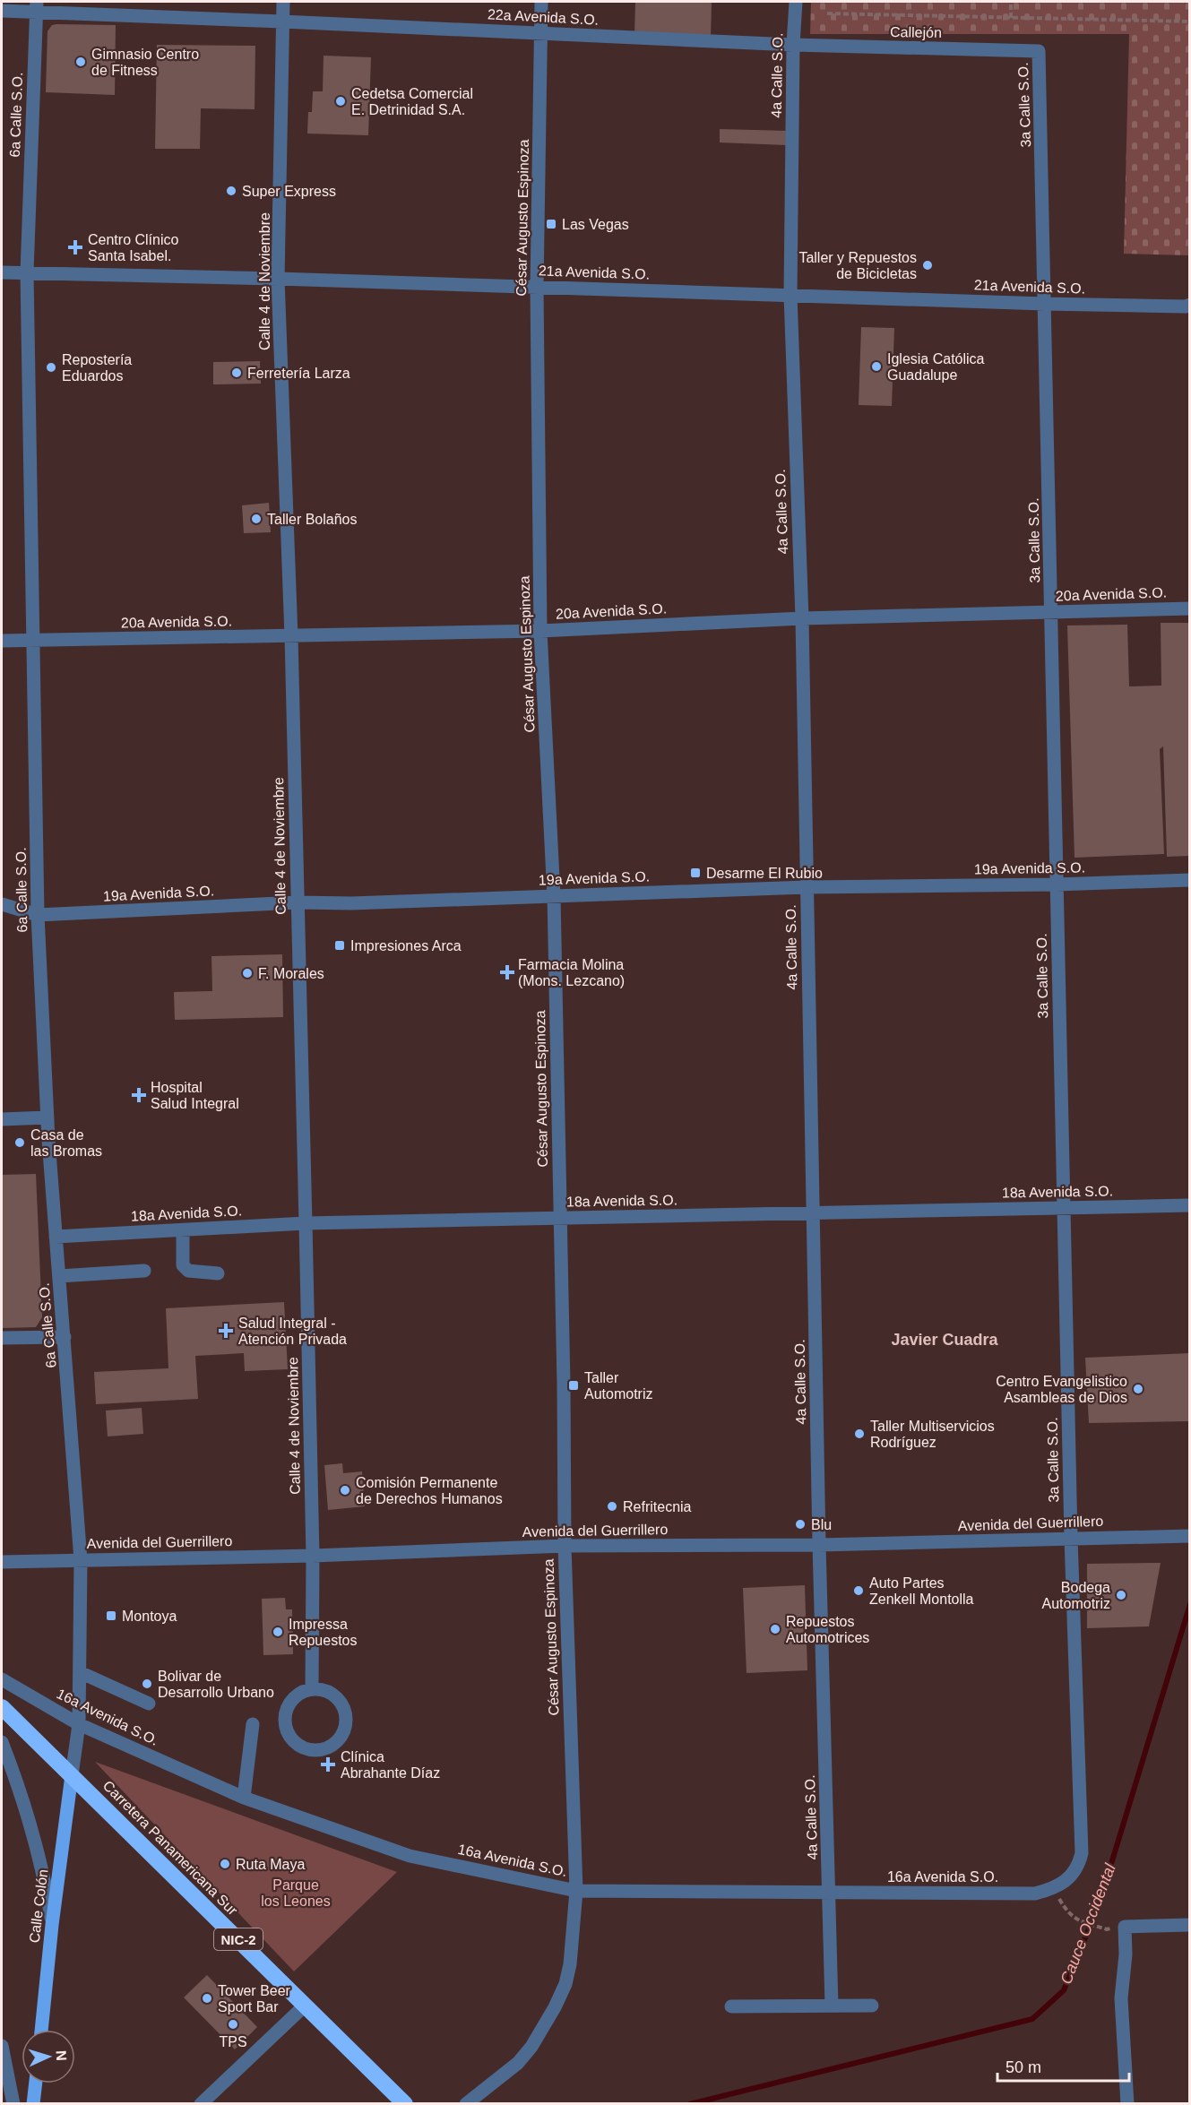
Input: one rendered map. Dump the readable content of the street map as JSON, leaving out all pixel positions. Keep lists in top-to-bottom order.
{
  "streets": {
    "highway": ["Carretera Panamericana Sur", "NIC-2"],
    "main road": ["Calle Colón"],
    "street": [
      "22a Avenida S.O.",
      "Callejón",
      "4a Calle S.O.",
      "3a Calle S.O.",
      "6a Calle S.O.",
      "César Augusto Espinoza",
      "21a Avenida S.O.",
      "Calle 4 de Noviembre",
      "20a Avenida S.O.",
      "19a Avenida S.O.",
      "18a Avenida S.O.",
      "Avenida del Guerrillero",
      "16a Avenida S.O."
    ]
  },
  "crossings": [
    ["22a Avenida S.O.", "Callejón"],
    ["22a Avenida S.O.", "4a Calle S.O."],
    ["22a Avenida S.O.", "6a Calle S.O."],
    ["22a Avenida S.O.", "César Augusto Espinoza"],
    ["22a Avenida S.O.", "Calle 4 de Noviembre"],
    ["Callejón", "4a Calle S.O."],
    ["Callejón", "3a Calle S.O."],
    ["4a Calle S.O.", "21a Avenida S.O."],
    ["4a Calle S.O.", "20a Avenida S.O."],
    ["4a Calle S.O.", "19a Avenida S.O."],
    ["4a Calle S.O.", "18a Avenida S.O."],
    ["4a Calle S.O.", "Avenida del Guerrillero"],
    ["4a Calle S.O.", "16a Avenida S.O."],
    ["3a Calle S.O.", "21a Avenida S.O."],
    ["3a Calle S.O.", "20a Avenida S.O."],
    ["3a Calle S.O.", "19a Avenida S.O."],
    ["3a Calle S.O.", "18a Avenida S.O."],
    ["3a Calle S.O.", "Avenida del Guerrillero"],
    ["3a Calle S.O.", "16a Avenida S.O."],
    ["6a Calle S.O.", "21a Avenida S.O."],
    ["6a Calle S.O.", "20a Avenida S.O."],
    ["6a Calle S.O.", "19a Avenida S.O."],
    ["6a Calle S.O.", "18a Avenida S.O."],
    ["6a Calle S.O.", "Avenida del Guerrillero"],
    ["6a Calle S.O.", "16a Avenida S.O."],
    ["6a Calle S.O.", "Carretera Panamericana Sur"],
    ["6a Calle S.O.", "Calle Colón"],
    ["César Augusto Espinoza", "21a Avenida S.O."],
    ["César Augusto Espinoza", "20a Avenida S.O."],
    ["César Augusto Espinoza", "19a Avenida S.O."],
    ["César Augusto Espinoza", "18a Avenida S.O."],
    ["César Augusto Espinoza", "Avenida del Guerrillero"],
    ["César Augusto Espinoza", "16a Avenida S.O."],
    ["21a Avenida S.O.", "Calle 4 de Noviembre"],
    ["Calle 4 de Noviembre", "20a Avenida S.O."],
    ["Calle 4 de Noviembre", "19a Avenida S.O."],
    ["Calle 4 de Noviembre", "18a Avenida S.O."],
    ["Calle 4 de Noviembre", "Avenida del Guerrillero"],
    ["Carretera Panamericana Sur", "Calle Colón"]
  ],
  "districts": ["Javier Cuadra"],
  "water": ["Cauce Occidental"],
  "parks": ["Parque los Leones"],
  "places": {
    "other": [
      "Gimnasio Centro de Fitness",
      "Cedetsa Comercial E. Detrinidad S.A.",
      "Super Express",
      "Taller y Repuestos de Bicicletas",
      "Iglesia Católica Guadalupe",
      "Repostería Eduardos",
      "Ferretería Larza",
      "Taller Bolaños",
      "F. Morales",
      "Casa de las Bromas",
      "Centro Evangelistico Asambleas de Dios",
      "Taller Multiservicios Rodríguez",
      "Comisión Permanente de Derechos Humanos",
      "Refritecnia",
      "Blu",
      "Auto Partes Zenkell Montolla",
      "Bodega Automotriz",
      "Repuestos Automotrices",
      "Impressa Repuestos",
      "Bolivar de Desarrollo Urbano",
      "Ruta Maya",
      "Tower Beer Sport Bar",
      "TPS"
    ],
    "transit": [
      "Las Vegas",
      "Desarme El Rubio",
      "Impresiones Arca",
      "Taller Automotriz",
      "Montoya"
    ],
    "health": [
      "Centro Clínico Santa Isabel.",
      "Farmacia Molina (Mons. Lezcano)",
      "Hospital Salud Integral",
      "Salud Integral - Atención Privada",
      "Clínica Abrahante Díaz"
    ]
  },
  "scale_bar": "50 m",
  "north": "right"
}
